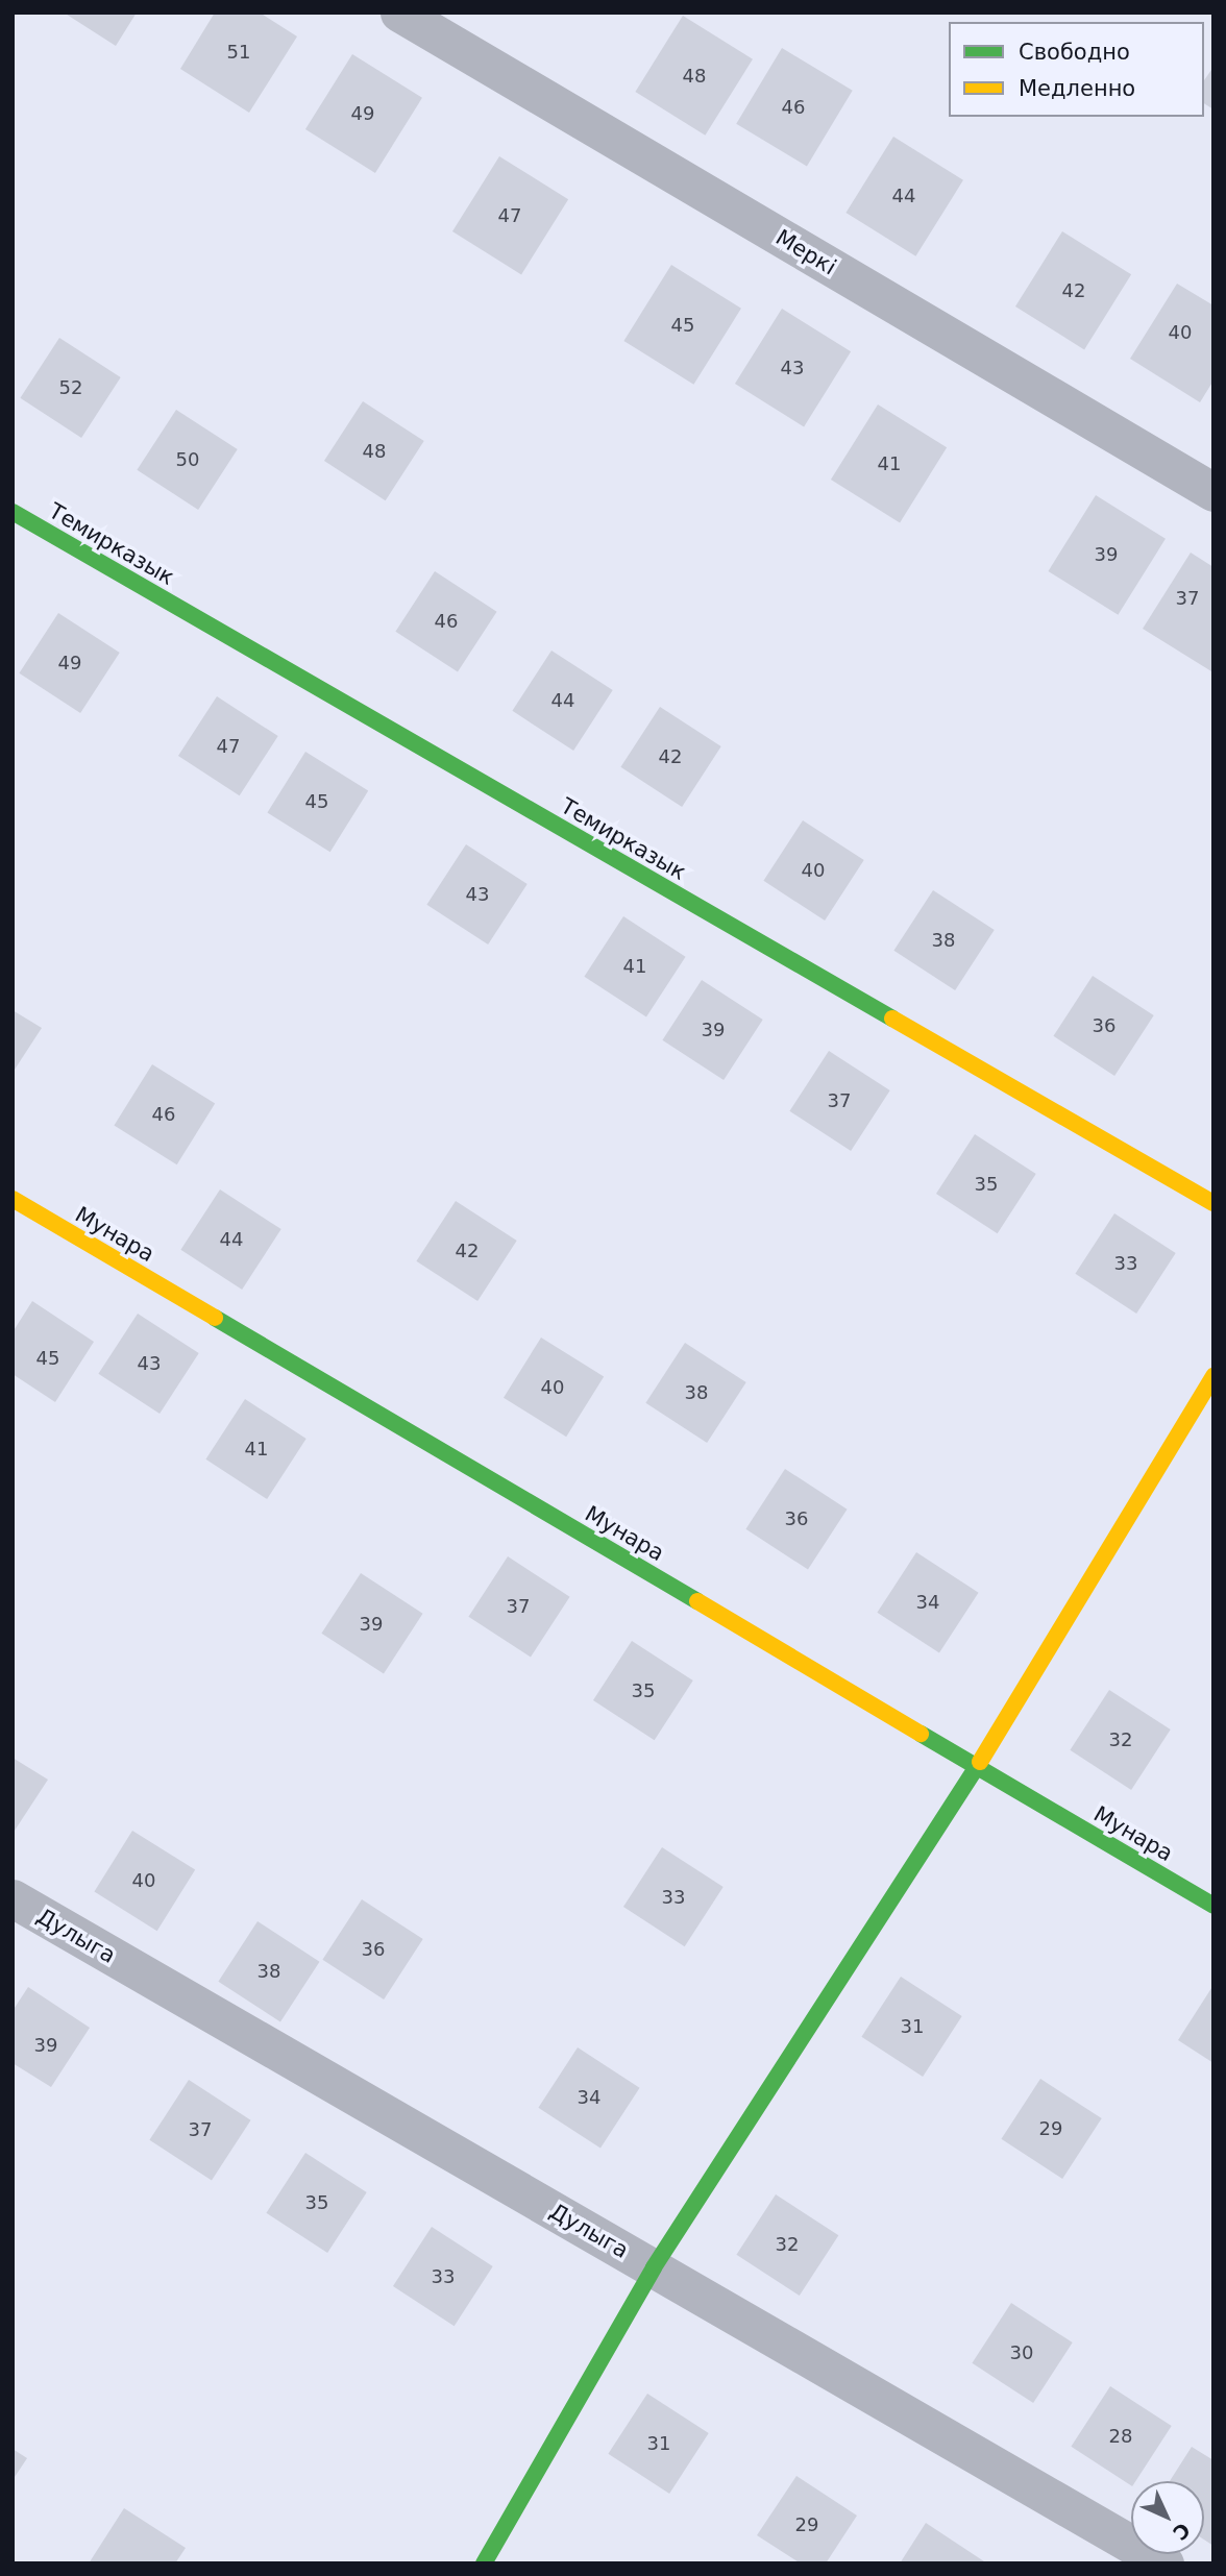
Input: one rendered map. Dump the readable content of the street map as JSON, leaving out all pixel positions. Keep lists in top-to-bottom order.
{
  "streets": {
    "street": [
      "Меркі",
      "Темирказык",
      "Мунара",
      "Дулыга"
    ]
  },
  "house_numbers": [
    "51",
    "48",
    "46",
    "49",
    "44",
    "47",
    "42",
    "45",
    "40",
    "43",
    "52",
    "48",
    "50",
    "41",
    "39",
    "37",
    "46",
    "49",
    "44",
    "47",
    "42",
    "45",
    "40",
    "43",
    "38",
    "41",
    "36",
    "39",
    "37",
    "46",
    "35",
    "44",
    "42",
    "33",
    "45",
    "43",
    "40",
    "38",
    "41",
    "36",
    "34",
    "37",
    "39",
    "35",
    "32",
    "40",
    "33",
    "36",
    "38",
    "31",
    "39",
    "34",
    "29",
    "37",
    "35",
    "32",
    "33",
    "30",
    "28",
    "31",
    "29"
  ],
  "legend": ["Свободно", "Медленно"],
  "north": "bottom right"
}
